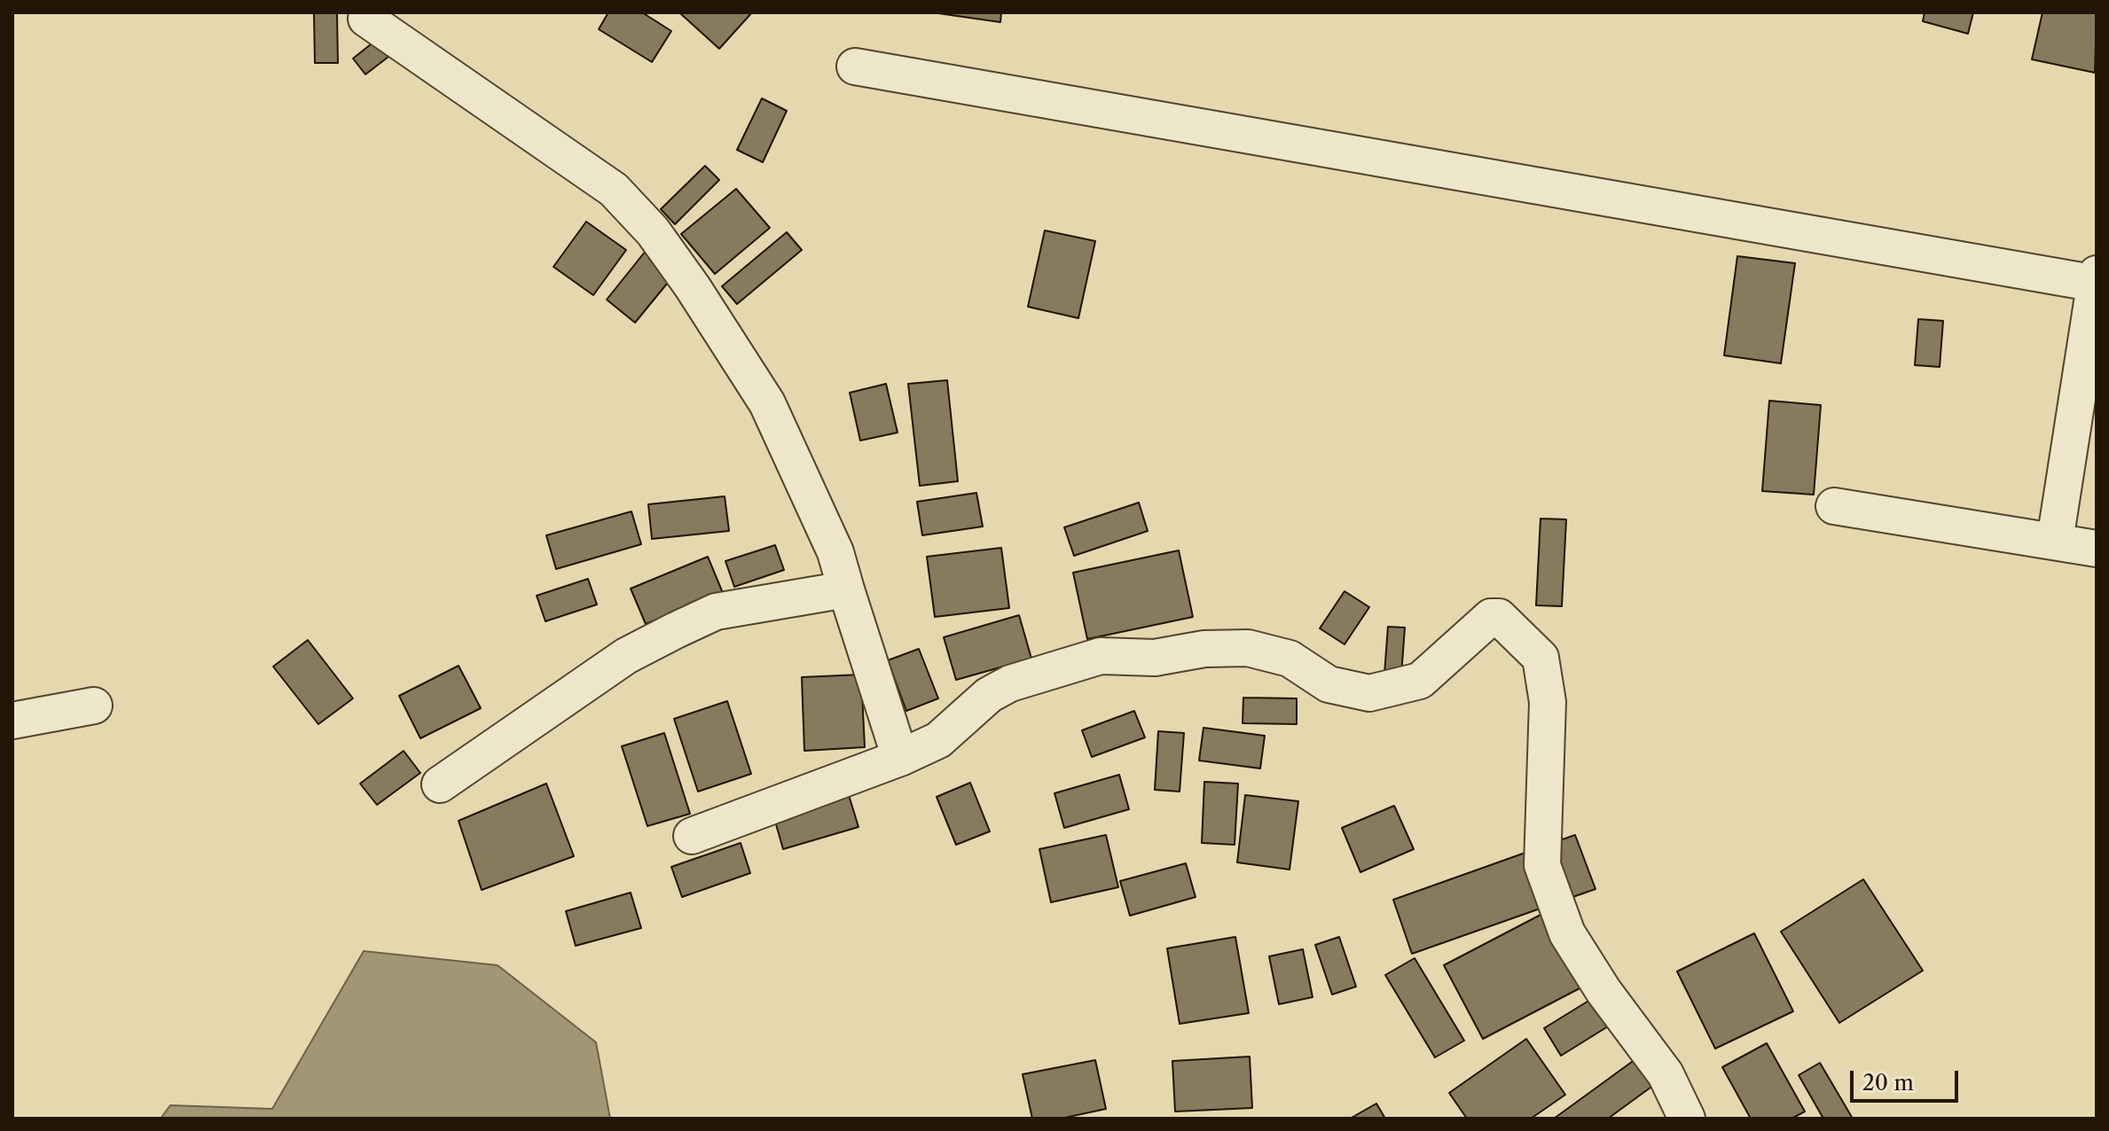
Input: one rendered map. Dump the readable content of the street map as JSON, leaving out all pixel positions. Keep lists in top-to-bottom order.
{
  "scale_bar": "20 m"
}
